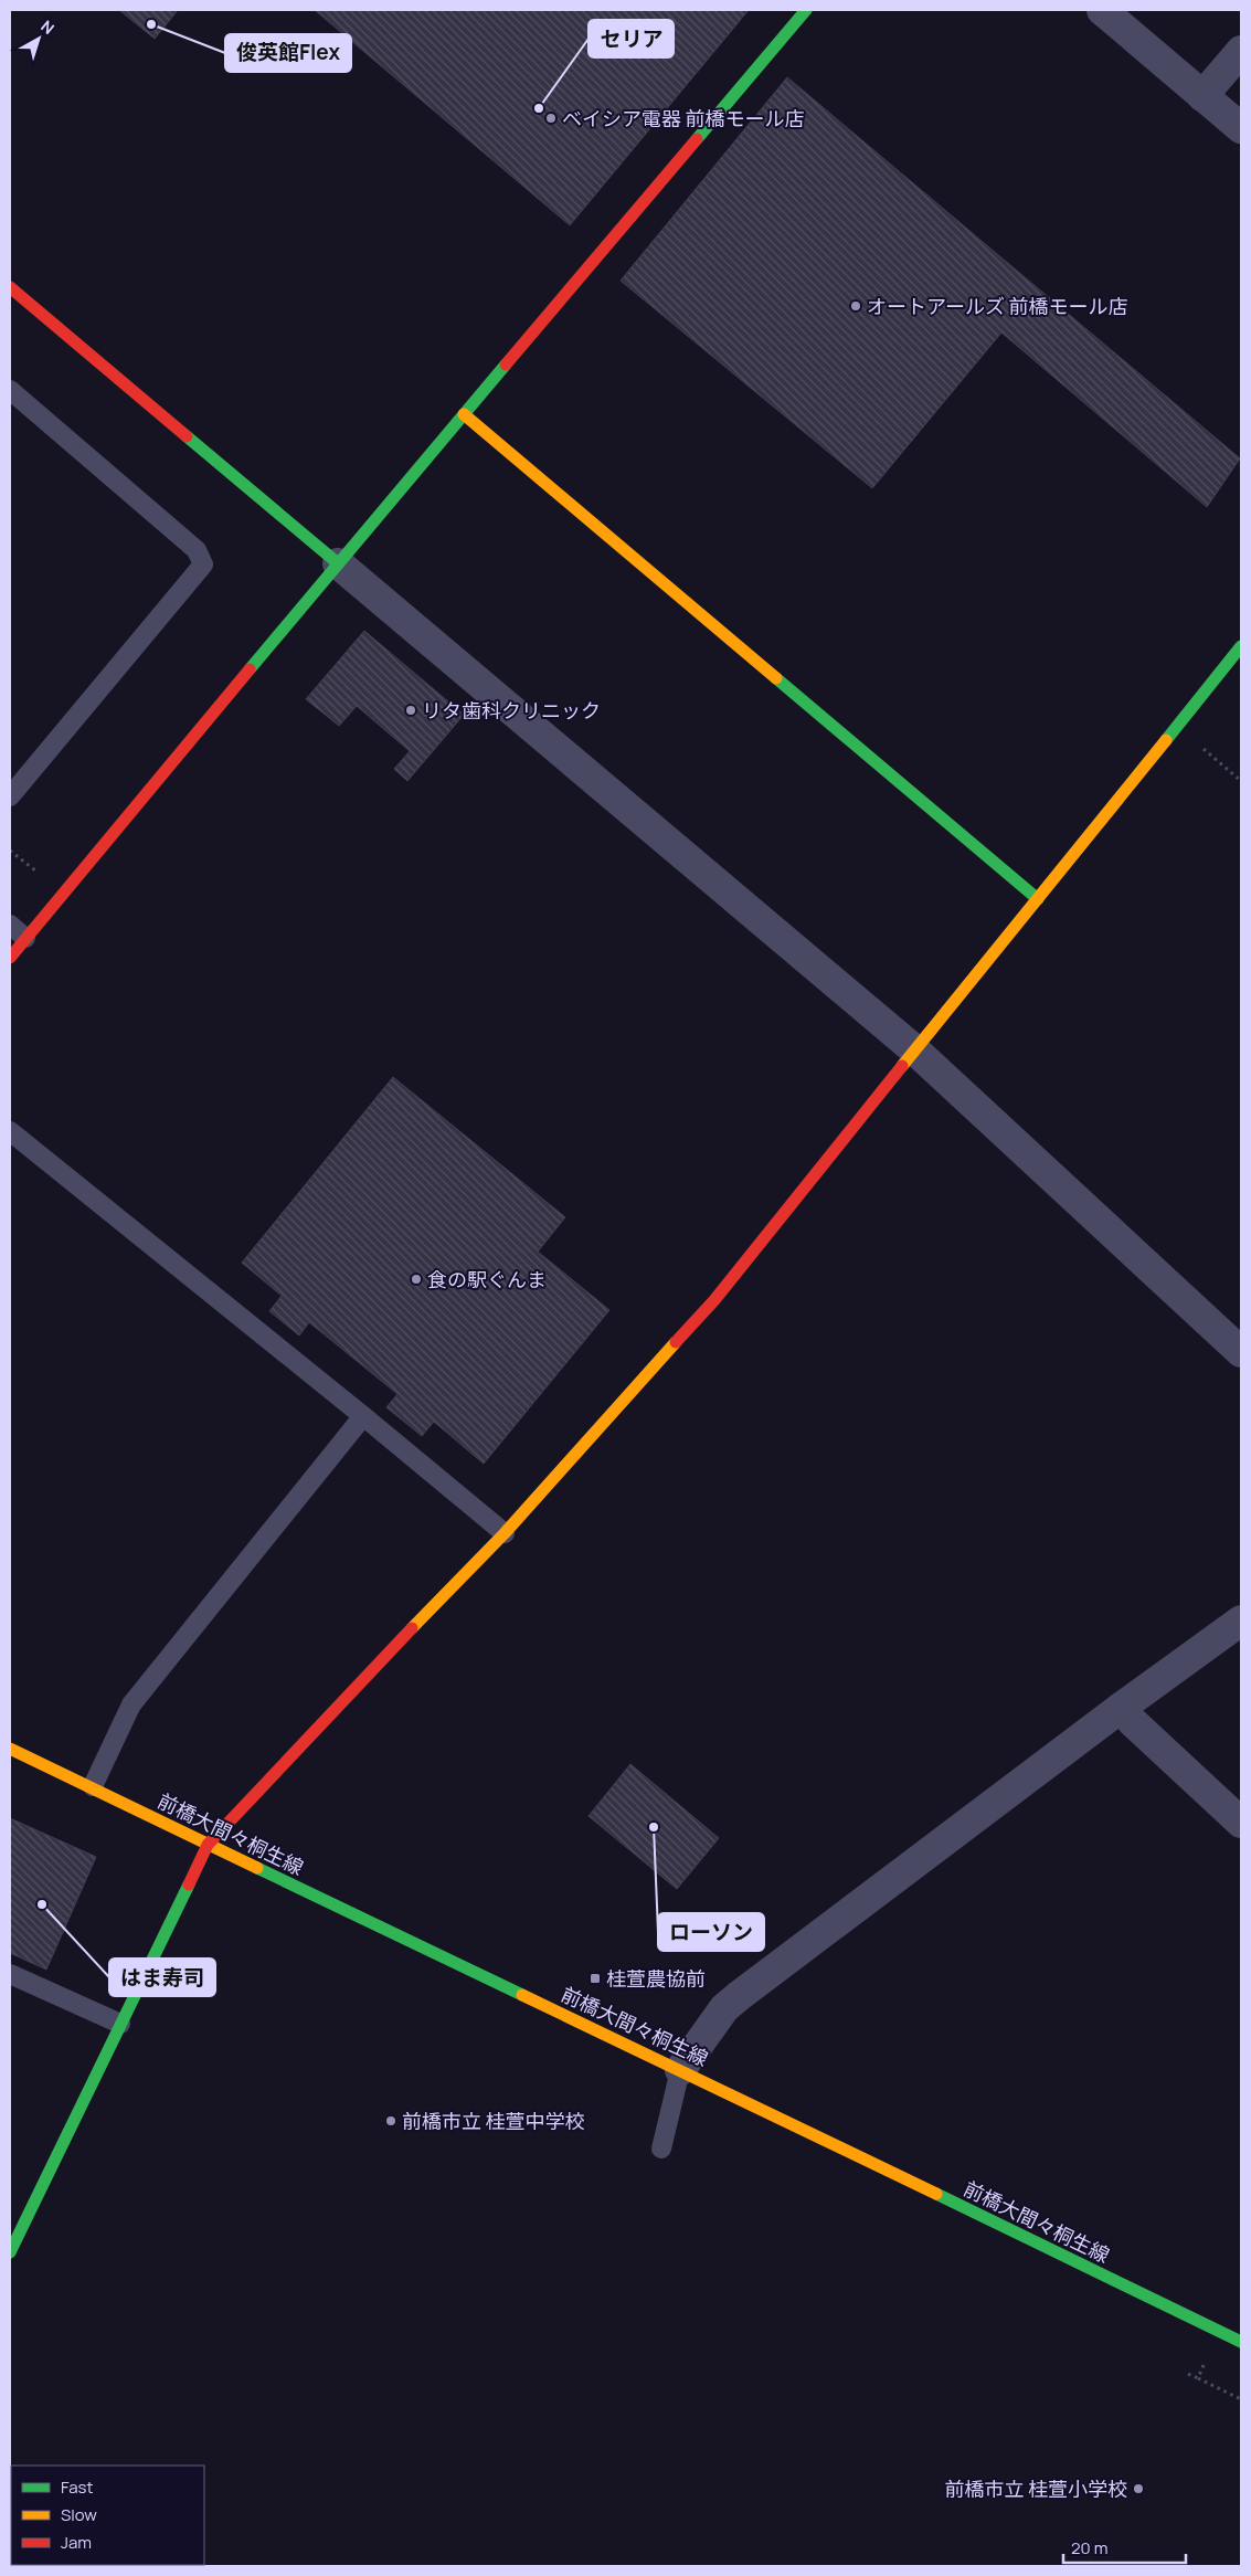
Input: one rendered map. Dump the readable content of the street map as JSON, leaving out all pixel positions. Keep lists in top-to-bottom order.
{
  "streets": {
    "street": ["前橋大間々桐生線"]
  },
  "places": {
    "other": [
      "俊英館Flex",
      "セリア",
      "ベイシア電器 前橋モール店",
      "オートアールズ 前橋モール店",
      "リタ歯科クリニック",
      "食の駅ぐんま",
      "ローソン",
      "はま寿司",
      "前橋市立 桂萱中学校",
      "前橋市立 桂萱小学校"
    ],
    "transit": ["桂萱農協前"]
  },
  "legend": ["Fast", "Slow", "Jam"],
  "scale_bar": "20 m",
  "north": "top right"
}
